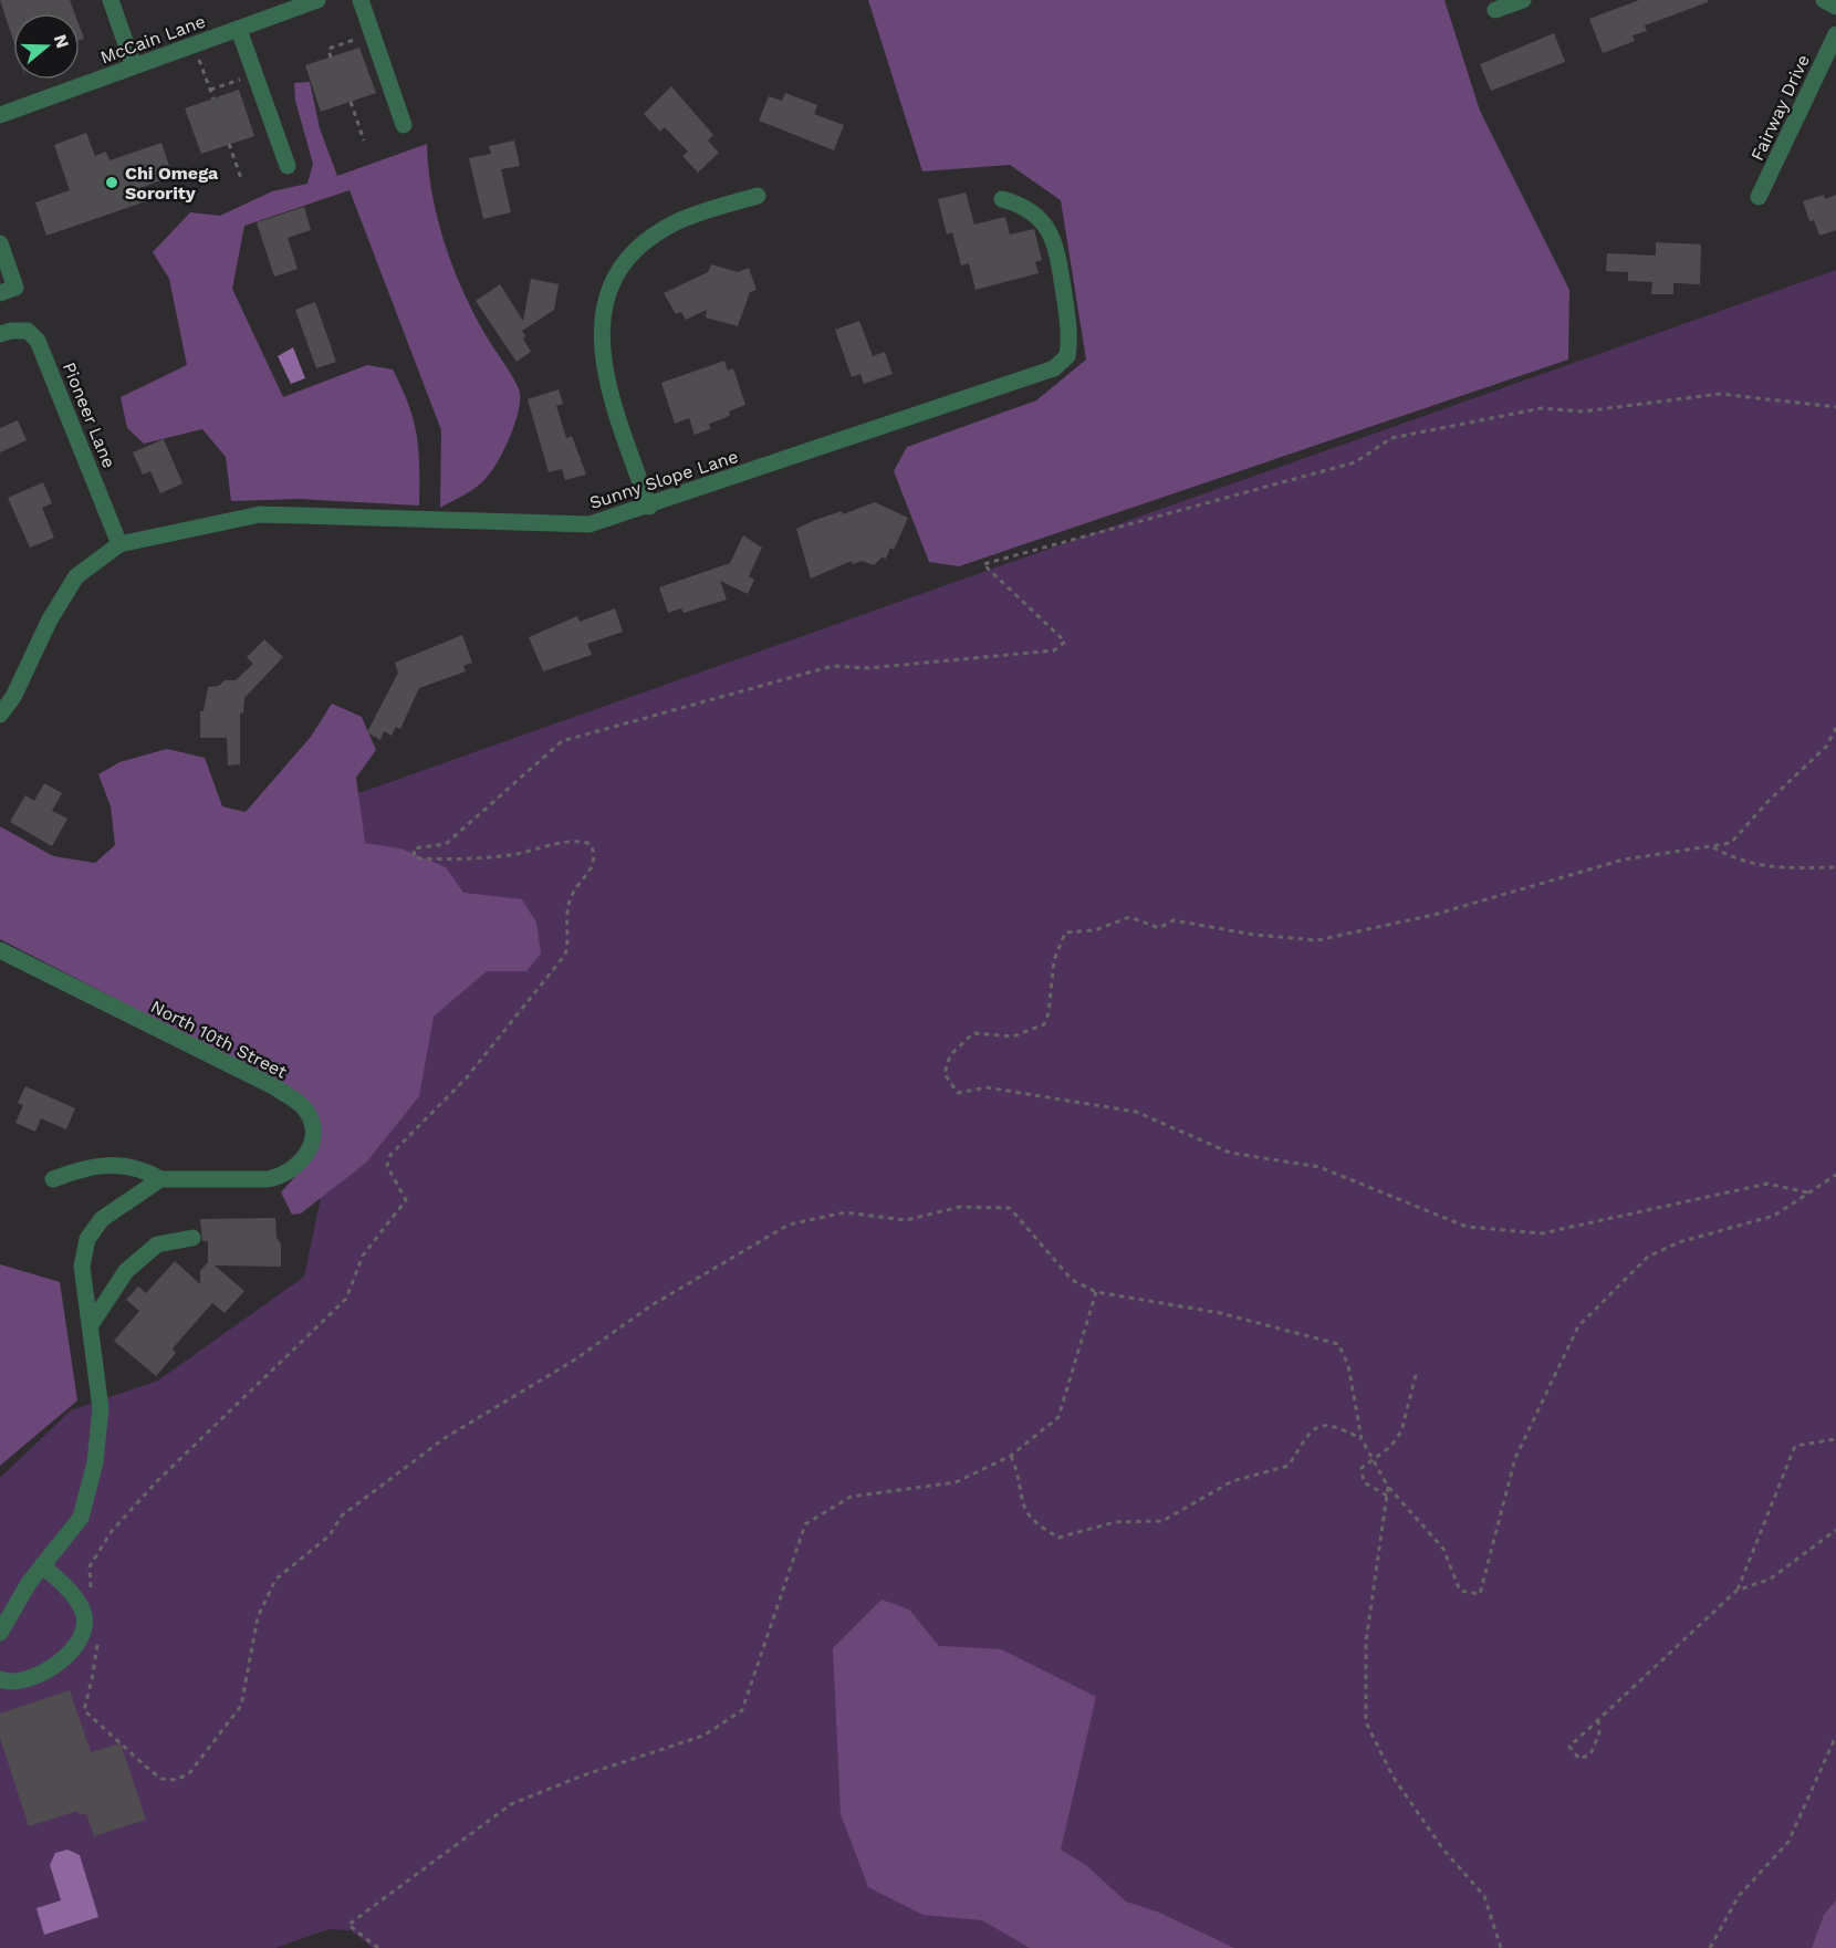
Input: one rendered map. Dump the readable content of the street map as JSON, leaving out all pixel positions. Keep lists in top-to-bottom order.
{
  "streets": {
    "street": [
      "McCain Lane",
      "Fairway Drive",
      "Pioneer Lane",
      "Sunny Slope Lane",
      "North 10th Street"
    ]
  },
  "crossings": [
    ["Pioneer Lane", "Sunny Slope Lane"]
  ],
  "places": ["Chi Omega Sorority"],
  "north": "right"
}
